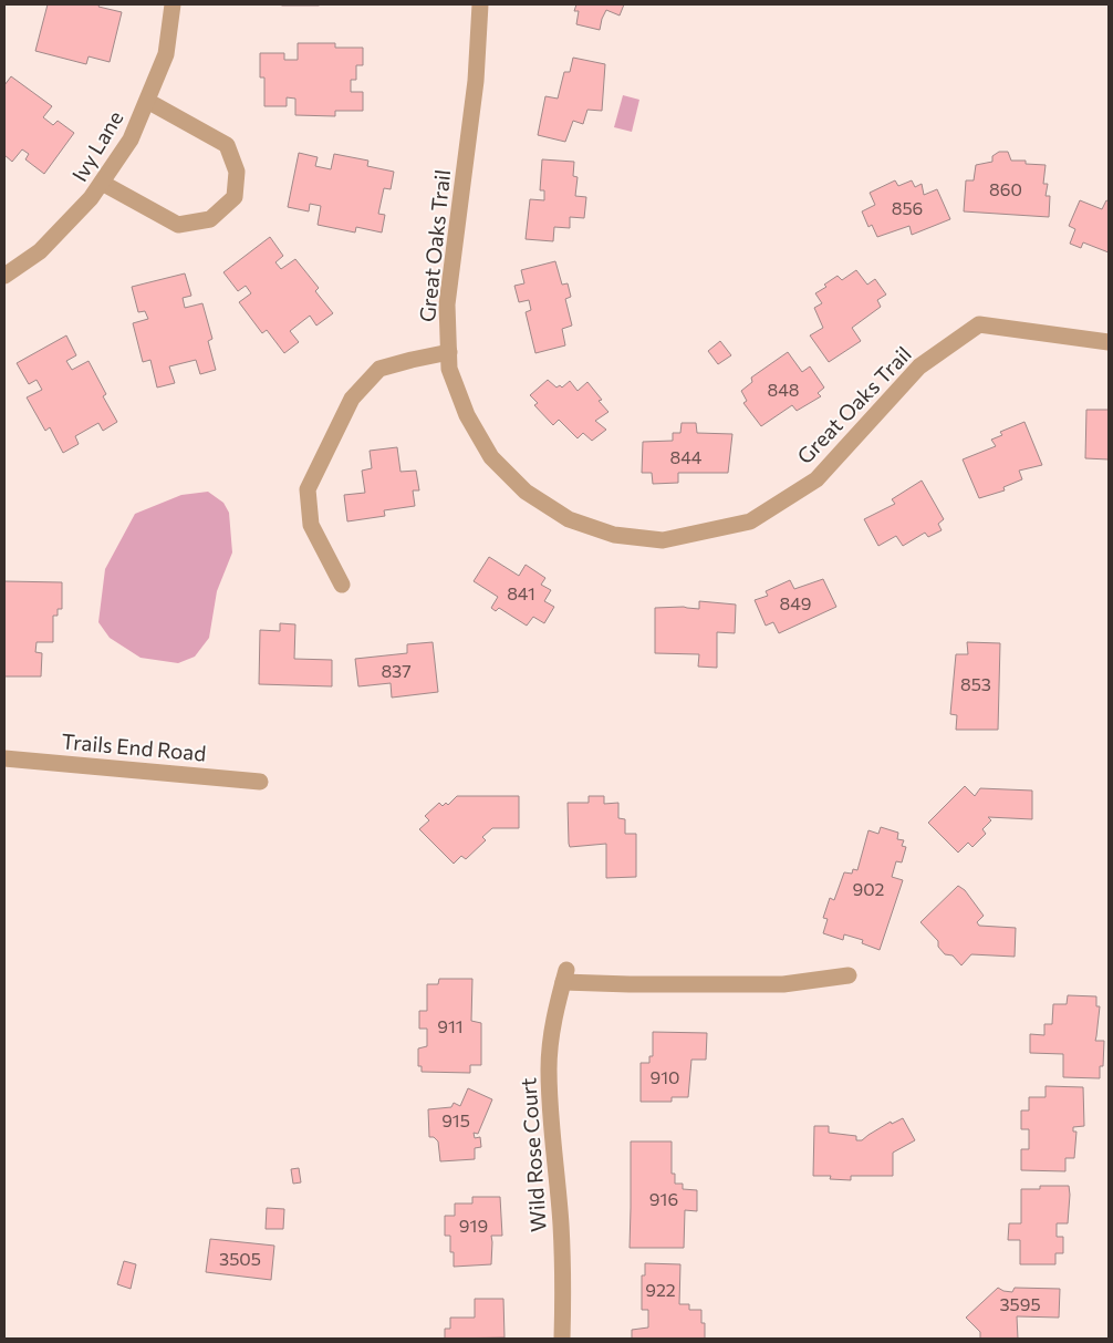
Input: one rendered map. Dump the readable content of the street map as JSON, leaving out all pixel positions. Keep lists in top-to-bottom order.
{
  "streets": {
    "street": [
      "Ivy Lane",
      "Great Oaks Trail",
      "Trails End Road",
      "Wild Rose Court"
    ]
  },
  "house_numbers": [
    "860",
    "856",
    "848",
    "844",
    "841",
    "849",
    "837",
    "853",
    "902",
    "911",
    "910",
    "915",
    "916",
    "919",
    "3505",
    "922",
    "3595"
  ]
}
